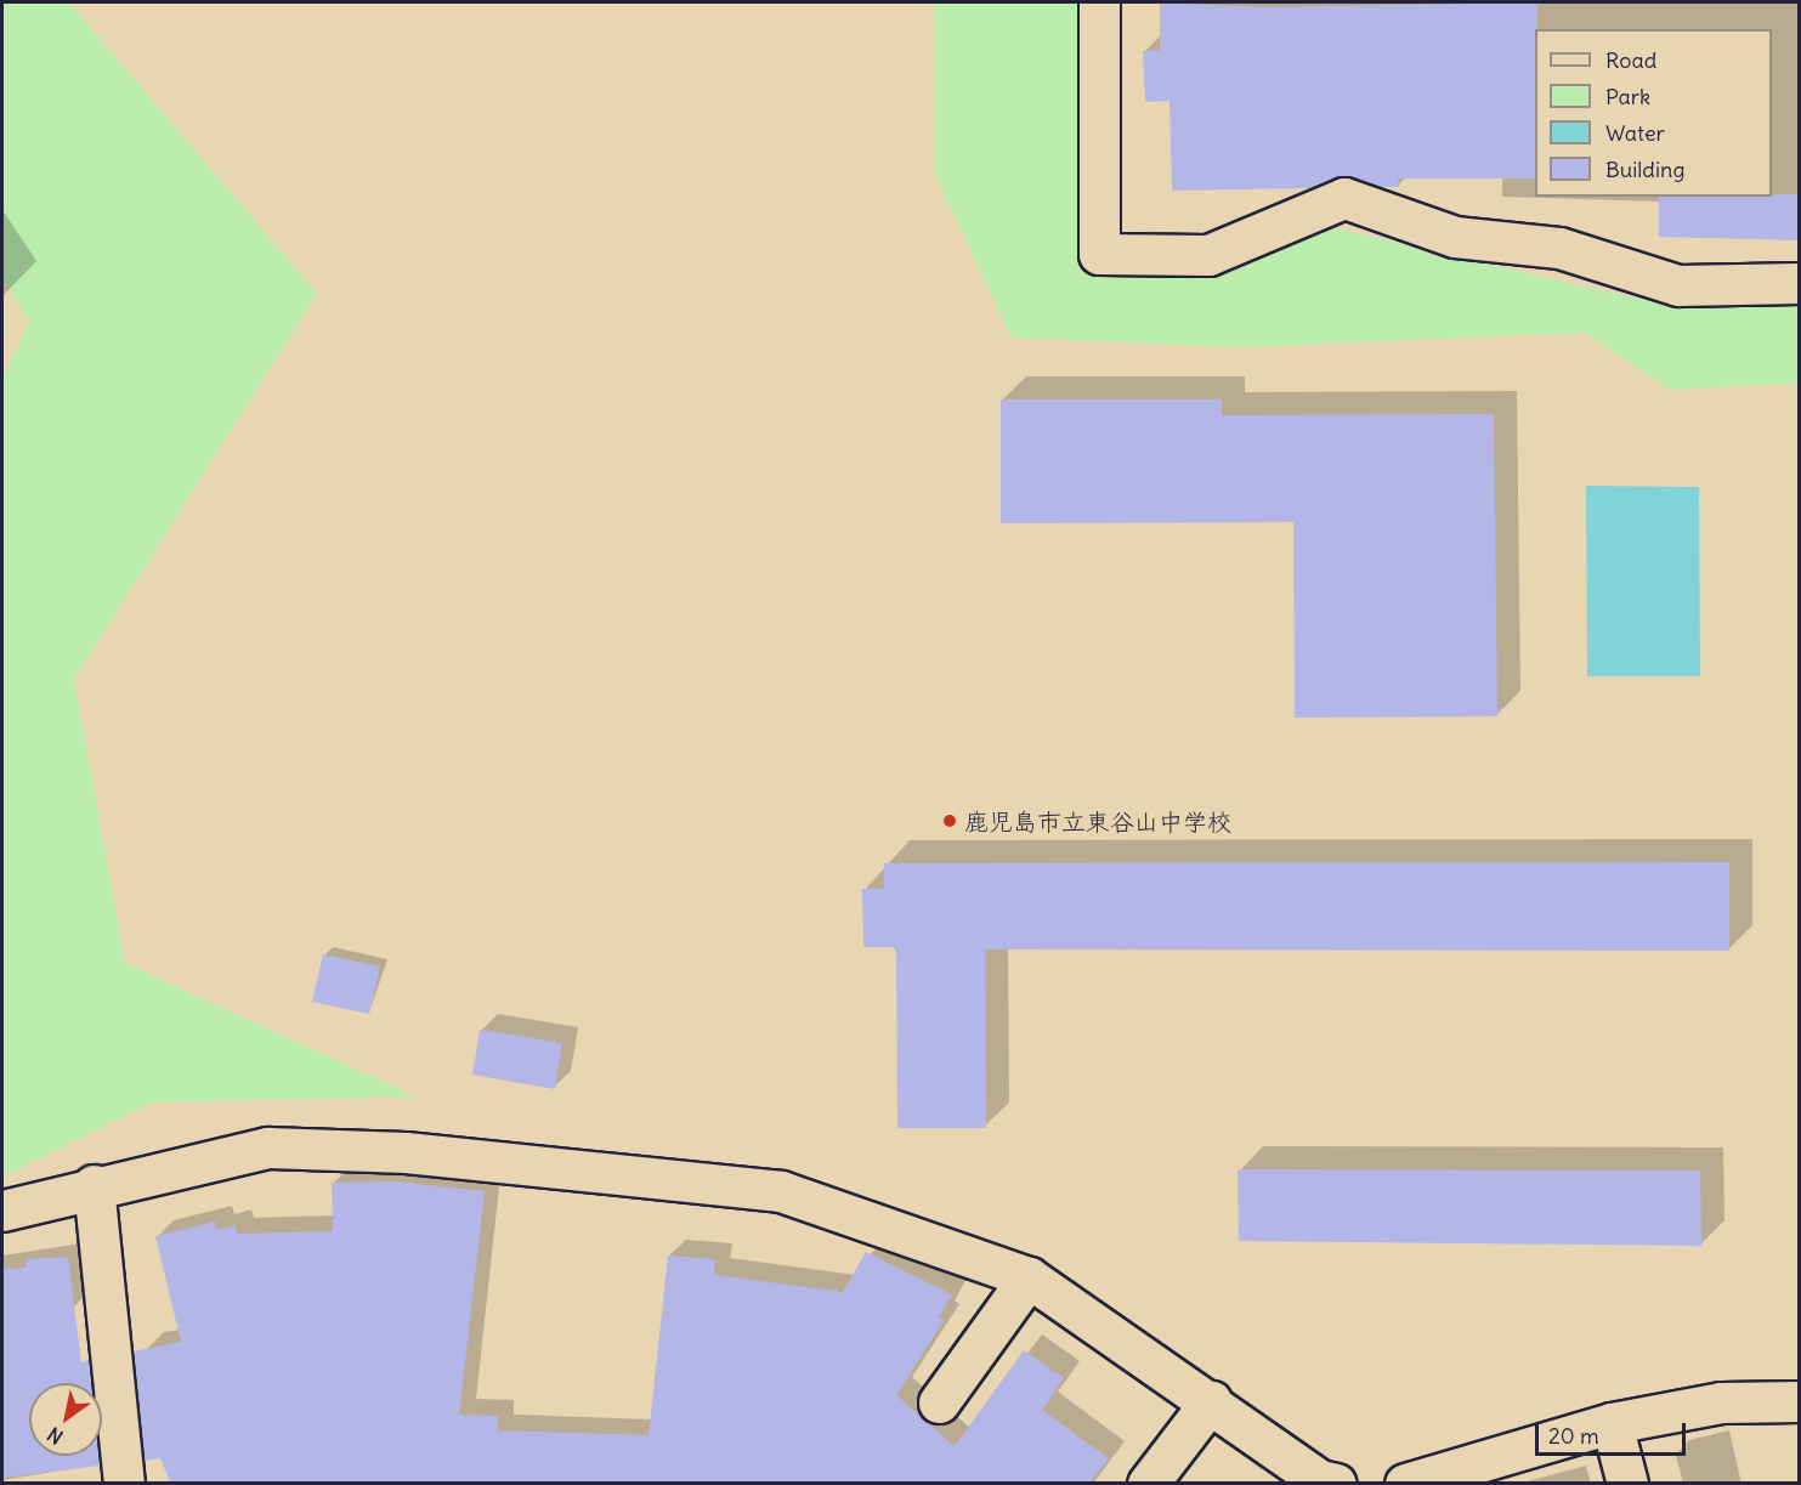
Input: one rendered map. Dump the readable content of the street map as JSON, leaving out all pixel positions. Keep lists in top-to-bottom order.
{
  "places": ["鹿児島市立東谷山中学校"],
  "legend": [
    "Road",
    "Park",
    "Water",
    "Building"
  ],
  "scale_bar": "20 m",
  "north": "bottom left"
}
